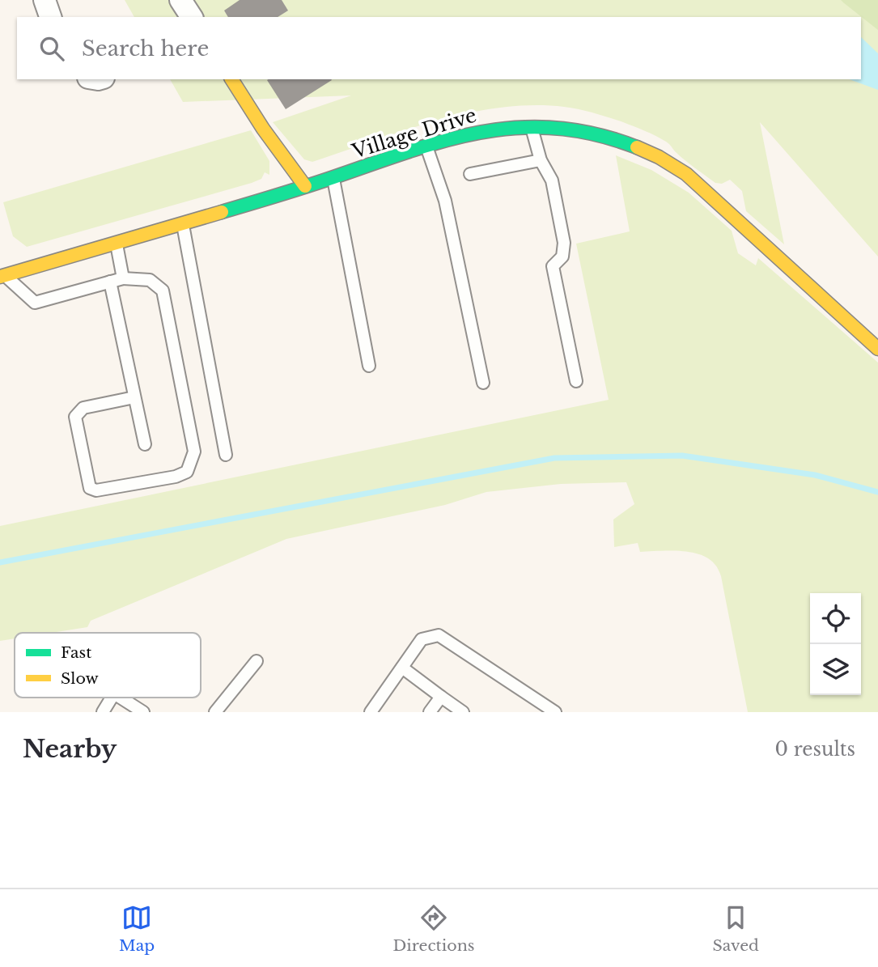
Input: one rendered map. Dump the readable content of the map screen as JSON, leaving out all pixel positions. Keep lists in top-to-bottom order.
{
  "streets": {
    "street": ["Village Drive"]
  },
  "legend": ["Fast", "Slow"],
  "page": {
    "search": "Search here",
    "heading": ["Nearby", "0 results"],
    "nav": ["Map", "Directions", "Saved"]
  }
}
